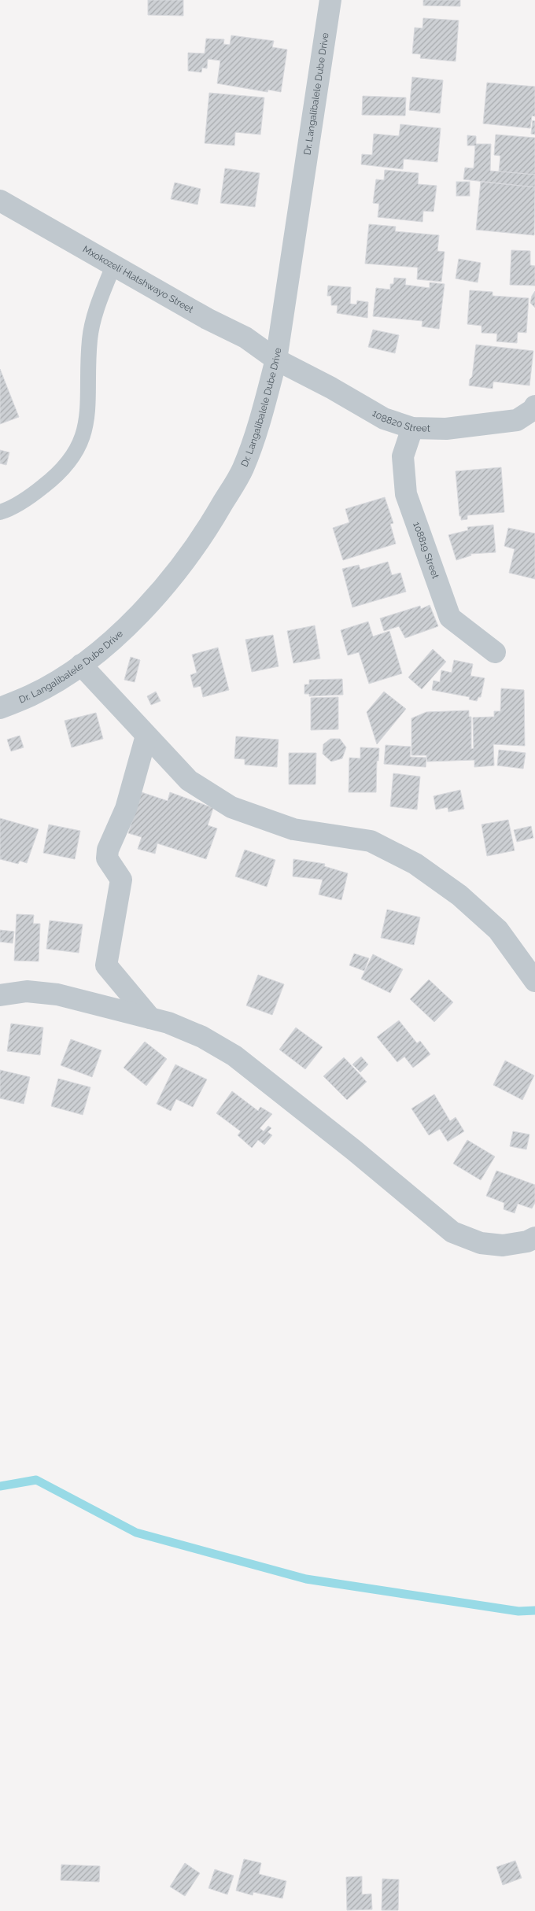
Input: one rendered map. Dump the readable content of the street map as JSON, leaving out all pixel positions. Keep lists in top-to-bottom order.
{
  "streets": {
    "street": [
      "Dr. Langalibalele Dube Drive",
      "Mxokozeli Hlatshwayo Street",
      "108820 Street",
      "108819 Street"
    ]
  },
  "crossings": [
    ["Dr. Langalibalele Dube Drive", "Mxokozeli Hlatshwayo Street"],
    ["Dr. Langalibalele Dube Drive", "108820 Street"],
    ["Mxokozeli Hlatshwayo Street", "108820 Street"],
    ["108820 Street", "108819 Street"]
  ]
}
